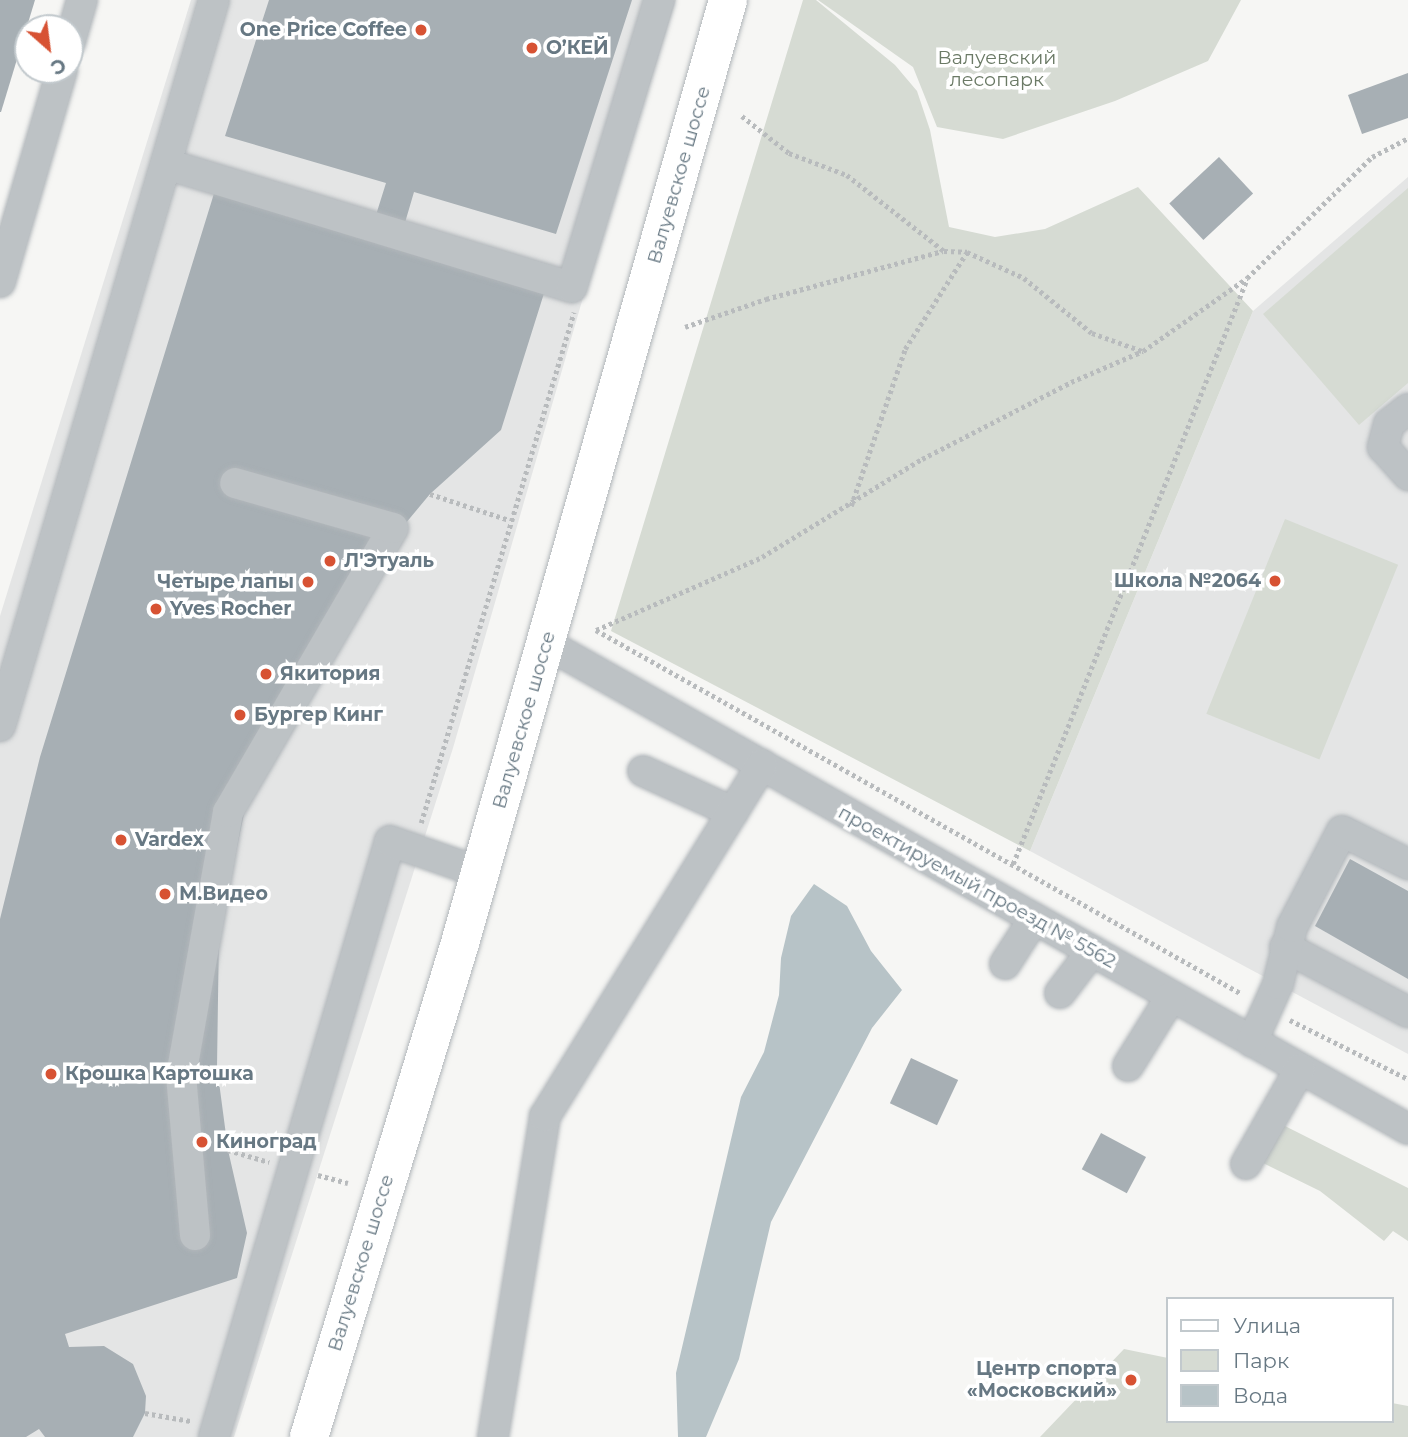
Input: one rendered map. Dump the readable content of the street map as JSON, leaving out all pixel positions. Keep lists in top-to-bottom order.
{
  "streets": {
    "main road": ["Валуевское шоссе"],
    "street": ["проектируемый проезд № 5562"]
  },
  "crossings": [
    ["Валуевское шоссе", "проектируемый проезд № 5562"]
  ],
  "parks": ["Валуевский лесопарк"],
  "places": [
    "One Price Coffee",
    "О’КЕЙ",
    "Л'Этуаль",
    "Школа №2064",
    "Четыре лапы",
    "Yves Rocher",
    "Якитория",
    "Бургер Кинг",
    "Vardex",
    "М.Видео",
    "Крошка Картошка",
    "Киноград",
    "Центр спорта «Московский»"
  ],
  "legend": ["Улица", "Парк", "Вода"],
  "north": "bottom right"
}
